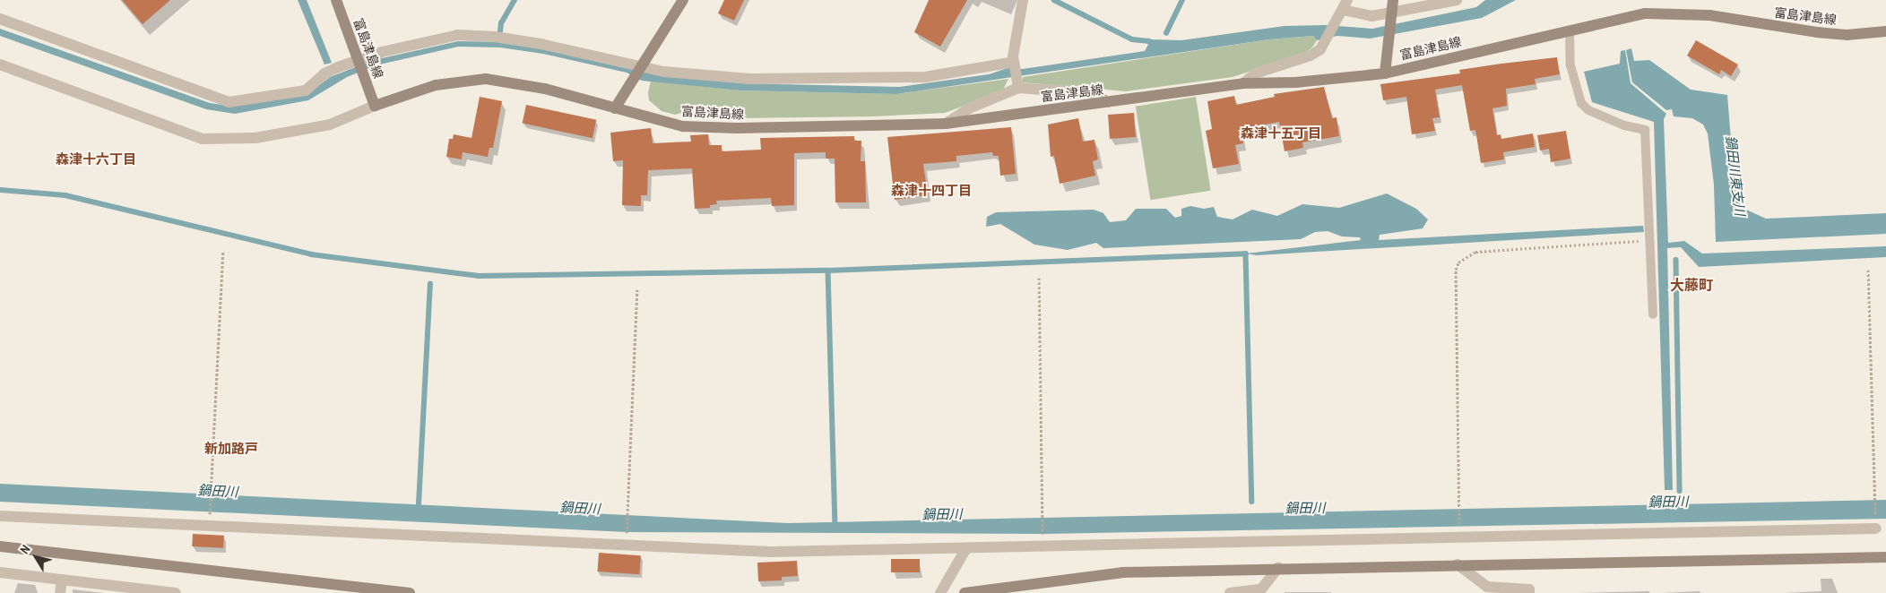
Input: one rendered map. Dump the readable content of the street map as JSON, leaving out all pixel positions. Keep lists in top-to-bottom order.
{
  "streets": {
    "main road": ["富島津島線"]
  },
  "districts": [
    "森津十五丁目",
    "森津十六丁目",
    "森津十四丁目",
    "大藤町",
    "新加路戸"
  ],
  "water": ["鍋田川東支川", "鍋田川"],
  "north": "top left"
}
